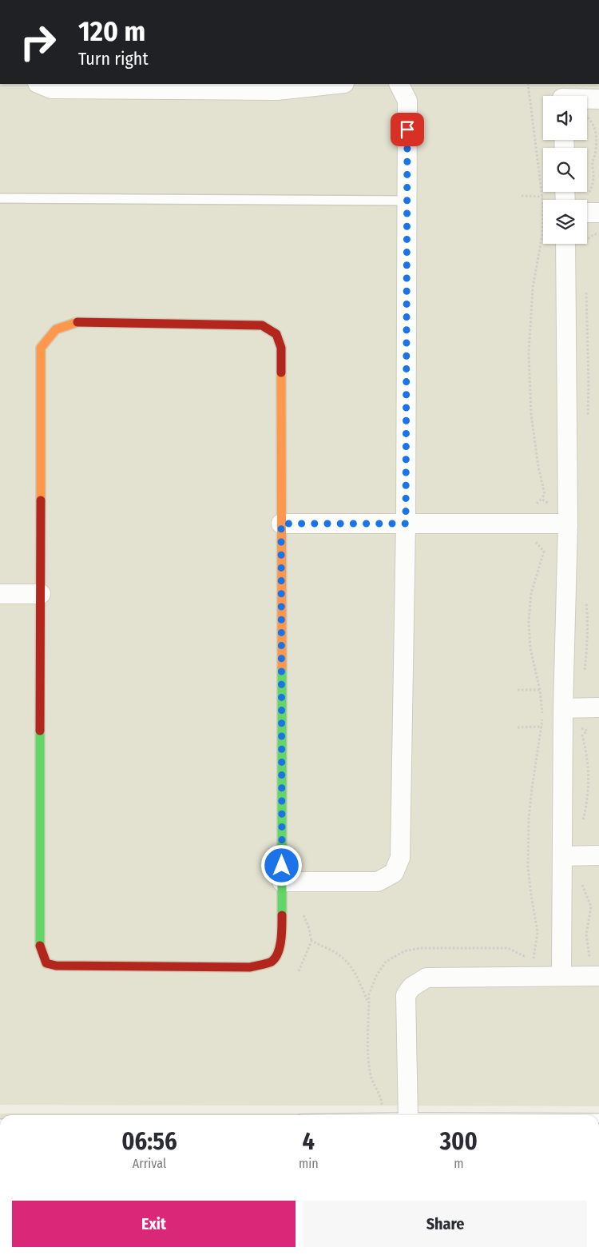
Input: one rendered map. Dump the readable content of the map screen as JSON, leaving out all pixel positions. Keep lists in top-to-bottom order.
{
  "page": {
    "turn": ["120 m", "Turn right"],
    "eta": [
      "06:56",
      "Arrival",
      "4",
      "min",
      "300",
      "m"
    ],
    "buttons": ["Exit", "Share"]
  }
}
